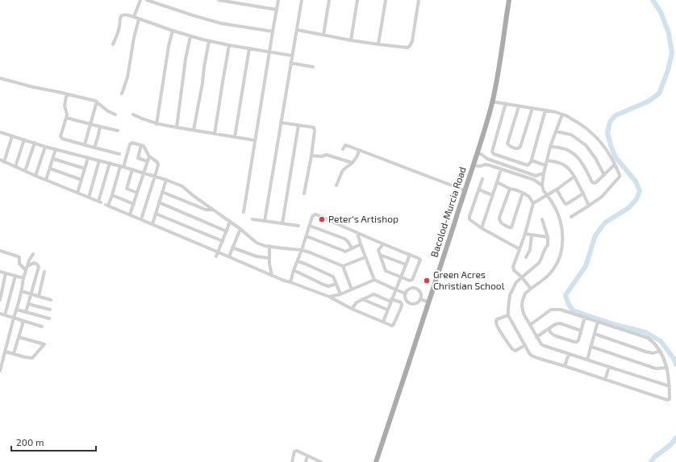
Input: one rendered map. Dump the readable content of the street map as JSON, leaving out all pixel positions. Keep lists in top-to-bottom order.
{
  "streets": {
    "main road": ["Bacolod-Murcia Road"]
  },
  "places": ["Peter's Artishop", "Green Acres Christian School"],
  "scale_bar": "200 m"
}
